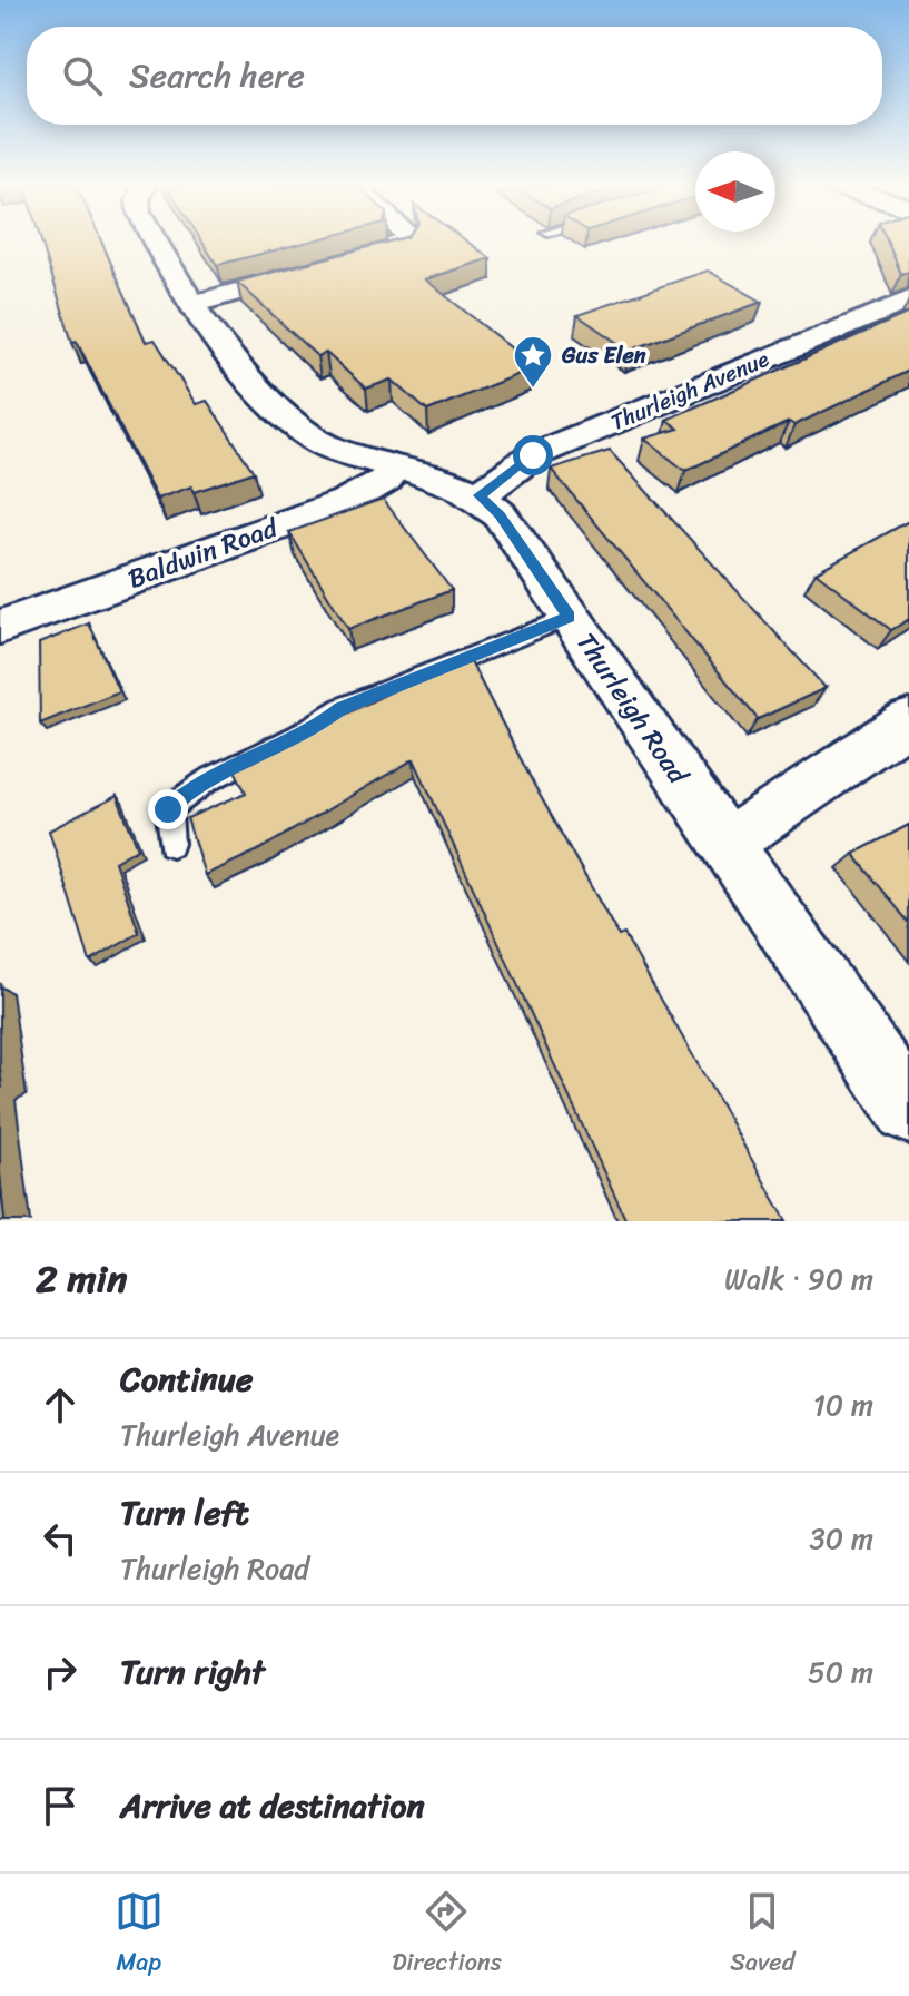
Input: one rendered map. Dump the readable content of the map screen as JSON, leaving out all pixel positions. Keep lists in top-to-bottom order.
{
  "streets": {
    "street": ["Thurleigh Avenue", "Baldwin Road", "Thurleigh Road"]
  },
  "crossings": [
    ["Thurleigh Avenue", "Thurleigh Road"],
    ["Baldwin Road", "Thurleigh Road"]
  ],
  "places": {
    "place": ["Gus Elen"]
  },
  "north": "left",
  "page": {
    "search": "Search here",
    "heading": ["2 min", "Walk · 90 m"],
    "list": [
      ["Continue", "Thurleigh Avenue", "10 m"],
      ["Turn left", "Thurleigh Road", "30 m"],
      ["Turn right", "50 m"],
      "Arrive at destination"
    ],
    "nav": ["Map", "Directions", "Saved"]
  }
}
